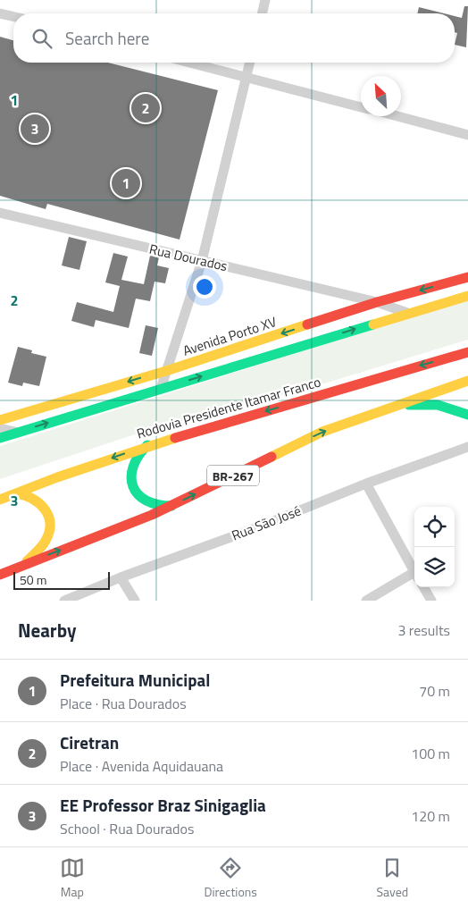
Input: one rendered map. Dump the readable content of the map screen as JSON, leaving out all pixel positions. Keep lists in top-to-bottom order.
{
  "streets": {
    "main road": ["Avenida Porto XV", "Rodovia Presidente Itamar Franco", "BR-267"],
    "street": ["Rua Dourados", "Rua São José"]
  },
  "crossings": [
    ["Rua Dourados", "Avenida Porto XV"]
  ],
  "scale_bar": "50 m",
  "north": "top left",
  "page": {
    "search": "Search here",
    "pins": ["2", "3", "1"],
    "scale": "50 m",
    "heading": ["Nearby", "3 results"],
    "list": [
      {
        "mark": "1",
        "name": "Prefeitura Municipal",
        "note": "Place · Rua Dourados",
        "value": "70 m"
      },
      {
        "mark": "2",
        "name": "Ciretran",
        "note": "Place · Avenida Aquidauana",
        "value": "100 m"
      },
      {
        "mark": "3",
        "name": "EE Professor Braz Sinigaglia",
        "note": "School · Rua Dourados",
        "value": "120 m"
      }
    ],
    "nav": ["Map", "Directions", "Saved"]
  },
  "grid": {
    "rows": ["1", "2", "3"]
  }
}
